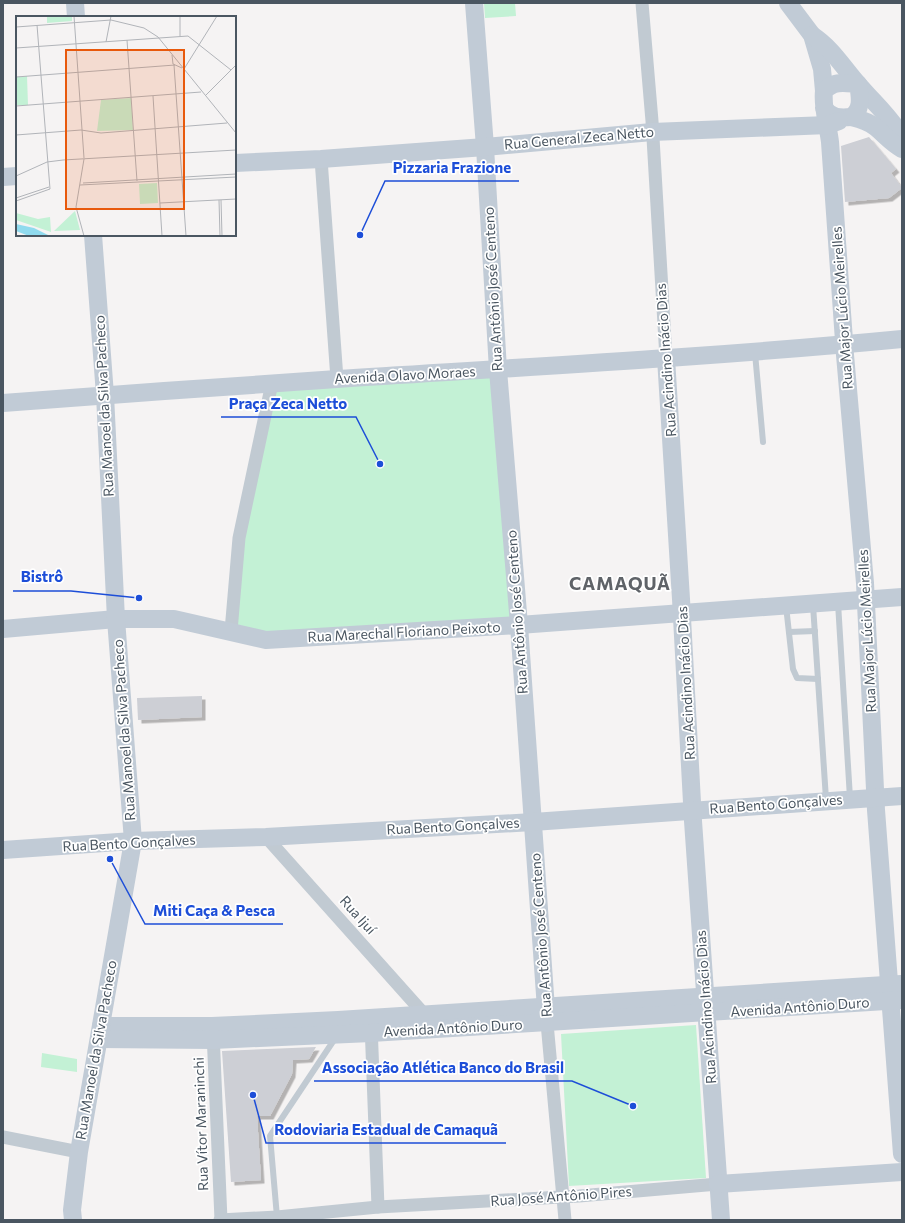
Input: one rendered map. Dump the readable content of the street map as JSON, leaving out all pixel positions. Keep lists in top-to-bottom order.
{
  "streets": {
    "street": [
      "Rua General Zeca Netto",
      "Rua Antônio José Centeno",
      "Rua Major Lúcio Meirelles",
      "Rua Acindino Inácio Dias",
      "Avenida Olavo Moraes",
      "Rua Manoel da Silva Pacheco",
      "Rua Marechal Floriano Peixoto",
      "Rua Bento Gonçalves",
      "Rua Ijuí",
      "Avenida Antônio Duro",
      "Rua Vítor Maraninchi",
      "Rua José Antônio Pires"
    ]
  },
  "crossings": [
    ["Rua General Zeca Netto", "Rua Antônio José Centeno"],
    ["Rua General Zeca Netto", "Rua Major Lúcio Meirelles"],
    ["Rua General Zeca Netto", "Rua Acindino Inácio Dias"],
    ["Rua Antônio José Centeno", "Avenida Olavo Moraes"],
    ["Rua Antônio José Centeno", "Rua Marechal Floriano Peixoto"],
    ["Rua Antônio José Centeno", "Rua Bento Gonçalves"],
    ["Rua Antônio José Centeno", "Avenida Antônio Duro"],
    ["Rua Antônio José Centeno", "Rua José Antônio Pires"],
    ["Rua Major Lúcio Meirelles", "Avenida Olavo Moraes"],
    ["Rua Major Lúcio Meirelles", "Rua Marechal Floriano Peixoto"],
    ["Rua Major Lúcio Meirelles", "Rua Bento Gonçalves"],
    ["Rua Major Lúcio Meirelles", "Avenida Antônio Duro"],
    ["Rua Acindino Inácio Dias", "Avenida Olavo Moraes"],
    ["Rua Acindino Inácio Dias", "Rua Marechal Floriano Peixoto"],
    ["Rua Acindino Inácio Dias", "Rua Bento Gonçalves"],
    ["Rua Acindino Inácio Dias", "Avenida Antônio Duro"],
    ["Rua Acindino Inácio Dias", "Rua José Antônio Pires"],
    ["Avenida Olavo Moraes", "Rua Manoel da Silva Pacheco"],
    ["Rua Manoel da Silva Pacheco", "Rua Marechal Floriano Peixoto"],
    ["Rua Manoel da Silva Pacheco", "Rua Bento Gonçalves"],
    ["Rua Manoel da Silva Pacheco", "Avenida Antônio Duro"],
    ["Rua Bento Gonçalves", "Rua Ijuí"],
    ["Rua Ijuí", "Avenida Antônio Duro"],
    ["Avenida Antônio Duro", "Rua Vítor Maraninchi"],
    ["Rua Vítor Maraninchi", "Rua José Antônio Pires"]
  ],
  "districts": ["CAMAQUÃ"],
  "places": [
    "Pizzaria Frazione",
    "Praça Zeca Netto",
    "Bistrô",
    "Miti Caça & Pesca",
    "Rodoviaria Estadual de Camaquã",
    "Associação Atlética Banco do Brasil"
  ]
}
